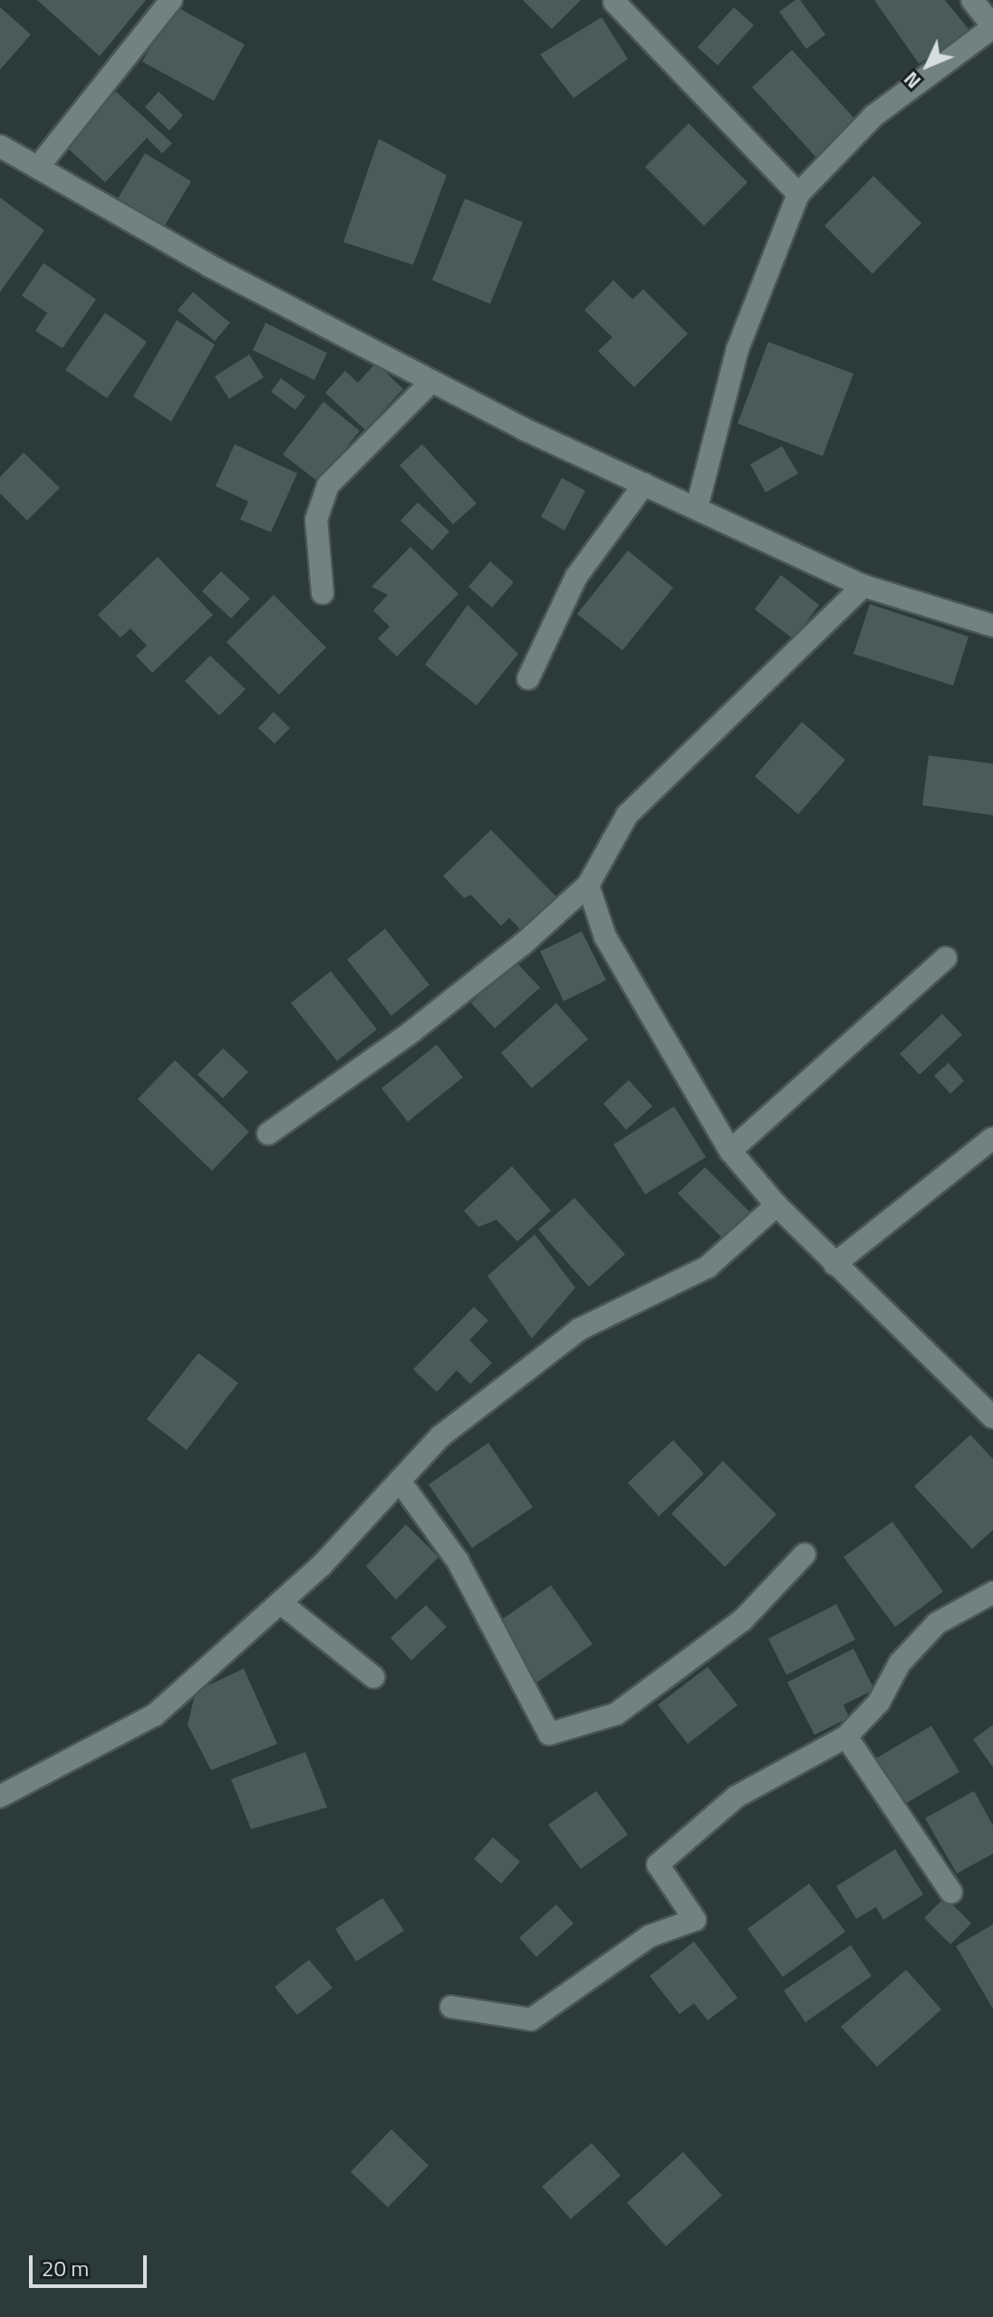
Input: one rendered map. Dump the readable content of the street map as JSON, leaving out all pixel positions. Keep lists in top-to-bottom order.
{
  "scale_bar": "20 m",
  "north": "bottom left"
}
